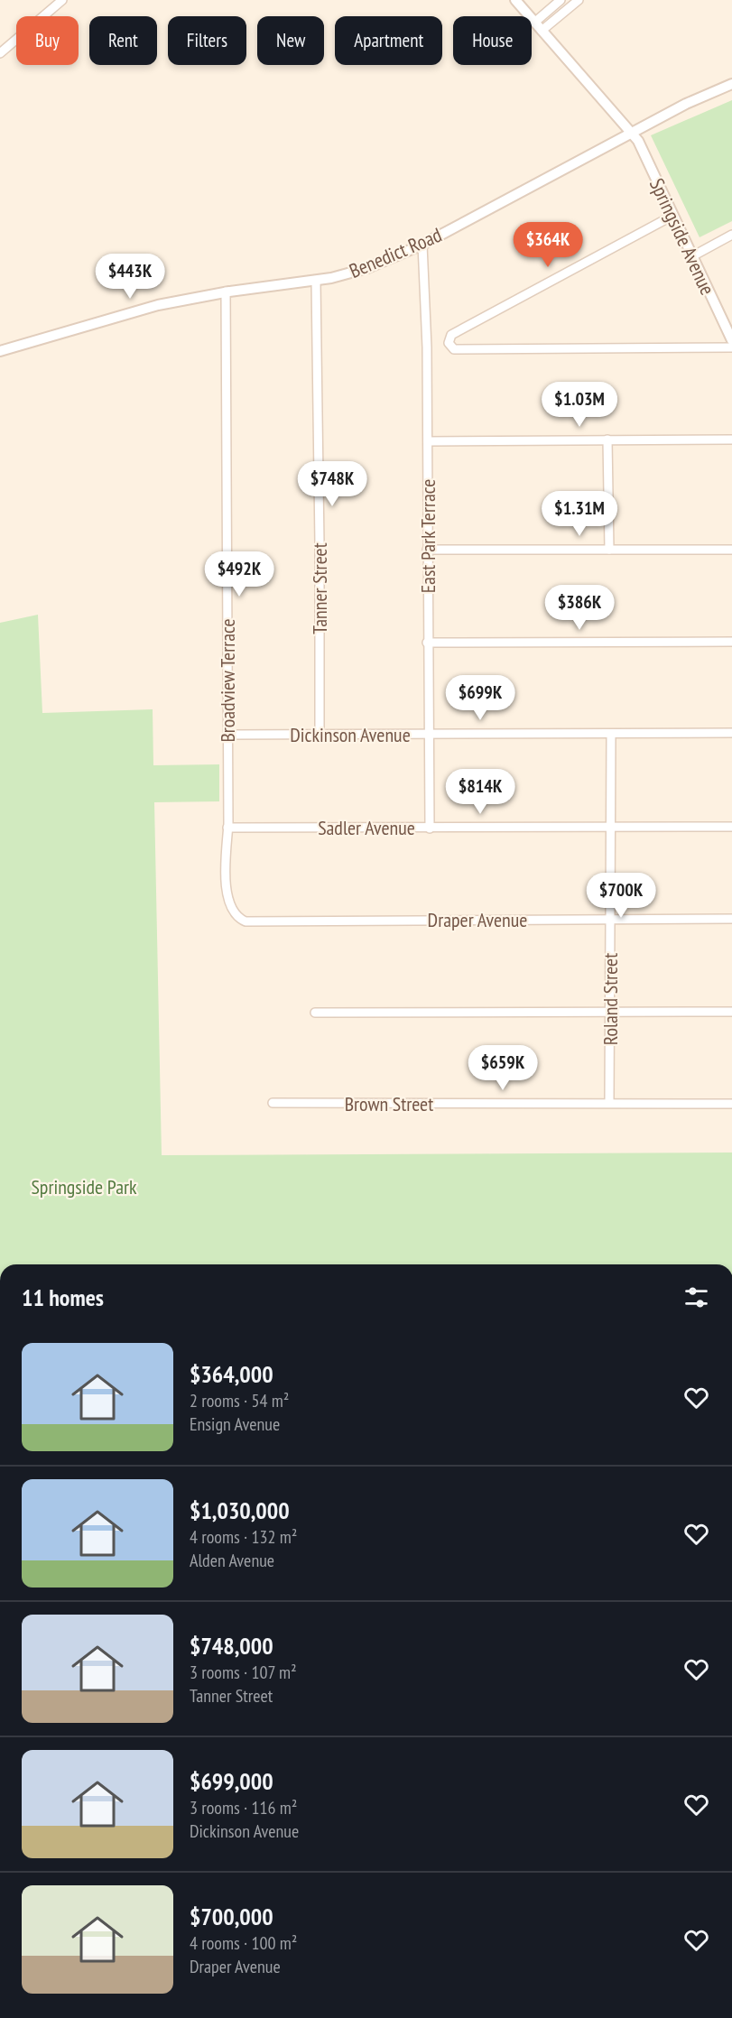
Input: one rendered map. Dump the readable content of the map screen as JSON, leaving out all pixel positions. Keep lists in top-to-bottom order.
{
  "streets": {
    "street": [
      "Springside Avenue",
      "Benedict Road",
      "East Park Terrace",
      "Tanner Street",
      "Broadview Terrace",
      "Dickinson Avenue",
      "Sadler Avenue",
      "Draper Avenue",
      "Roland Street",
      "Brown Street"
    ]
  },
  "crossings": [
    ["Springside Avenue", "Benedict Road"],
    ["Benedict Road", "East Park Terrace"],
    ["Benedict Road", "Tanner Street"],
    ["Benedict Road", "Broadview Terrace"],
    ["East Park Terrace", "Dickinson Avenue"],
    ["East Park Terrace", "Sadler Avenue"],
    ["Tanner Street", "Dickinson Avenue"],
    ["Broadview Terrace", "Dickinson Avenue"],
    ["Broadview Terrace", "Sadler Avenue"],
    ["Broadview Terrace", "Draper Avenue"],
    ["Dickinson Avenue", "Roland Street"],
    ["Sadler Avenue", "Roland Street"],
    ["Draper Avenue", "Roland Street"],
    ["Roland Street", "Brown Street"]
  ],
  "parks": ["Springside Park"],
  "page": {
    "chip": [
      "Buy",
      "Rent",
      "Filters",
      "New",
      "Apartment",
      "House"
    ],
    "price": [
      "$364K",
      "$443K",
      "$1.03M",
      "$748K",
      "$1.31M",
      "$492K",
      "$386K",
      "$699K",
      "$814K",
      "$700K",
      "$659K"
    ],
    "heading": "11 homes",
    "list": [
      {
        "name": "$364,000",
        "note": "2 rooms · 54 m² · Ensign Avenue"
      },
      {
        "name": "$1,030,000",
        "note": "4 rooms · 132 m² · Alden Avenue"
      },
      {
        "name": "$748,000",
        "note": "3 rooms · 107 m² · Tanner Street"
      },
      {
        "name": "$699,000",
        "note": "3 rooms · 116 m² · Dickinson Avenue"
      },
      {
        "name": "$700,000",
        "note": "4 rooms · 100 m² · Draper Avenue"
      }
    ]
  }
}
